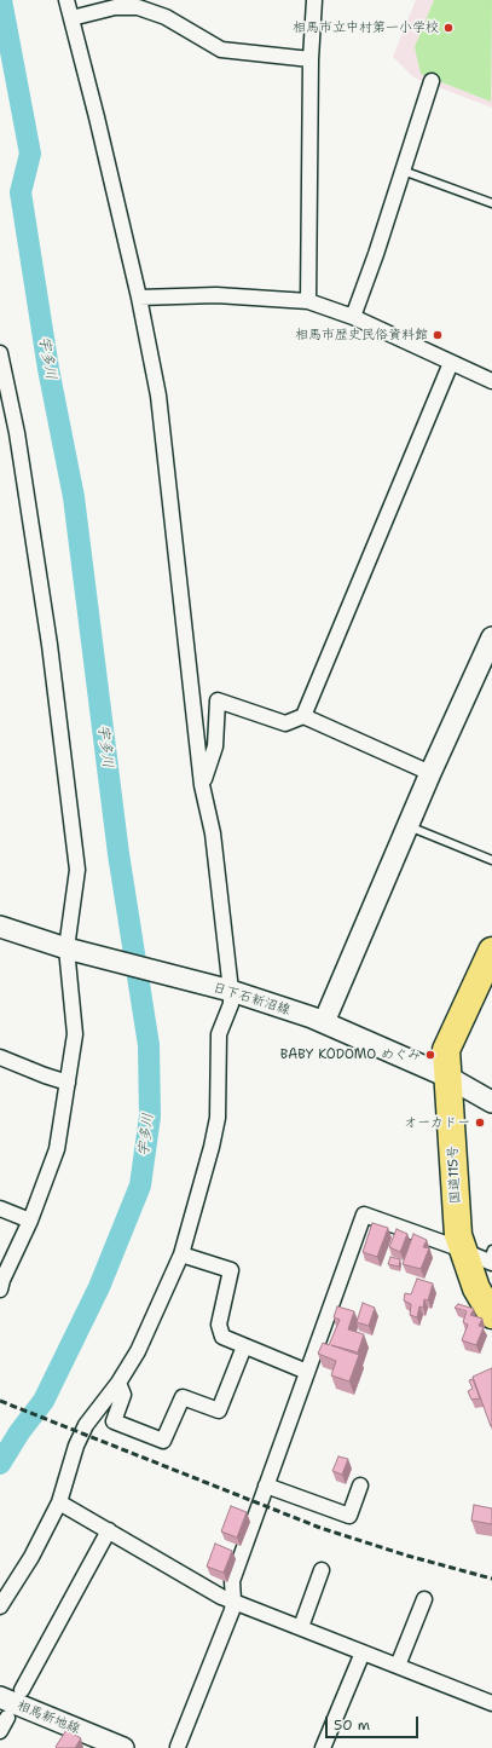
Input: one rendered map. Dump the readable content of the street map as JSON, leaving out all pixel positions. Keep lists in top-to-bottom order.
{
  "streets": {
    "highway": ["国道115号"],
    "main road": ["日下石新沼線", "相馬新地線"]
  },
  "crossings": [
    ["日下石新沼線", "国道115号"]
  ],
  "water": ["宇多川"],
  "places": [
    "相馬市立中村第一小学校",
    "相馬市歴史民俗資料館",
    "BABY KODOMO めぐみ",
    "オーカドー"
  ],
  "scale_bar": "50 m"
}
